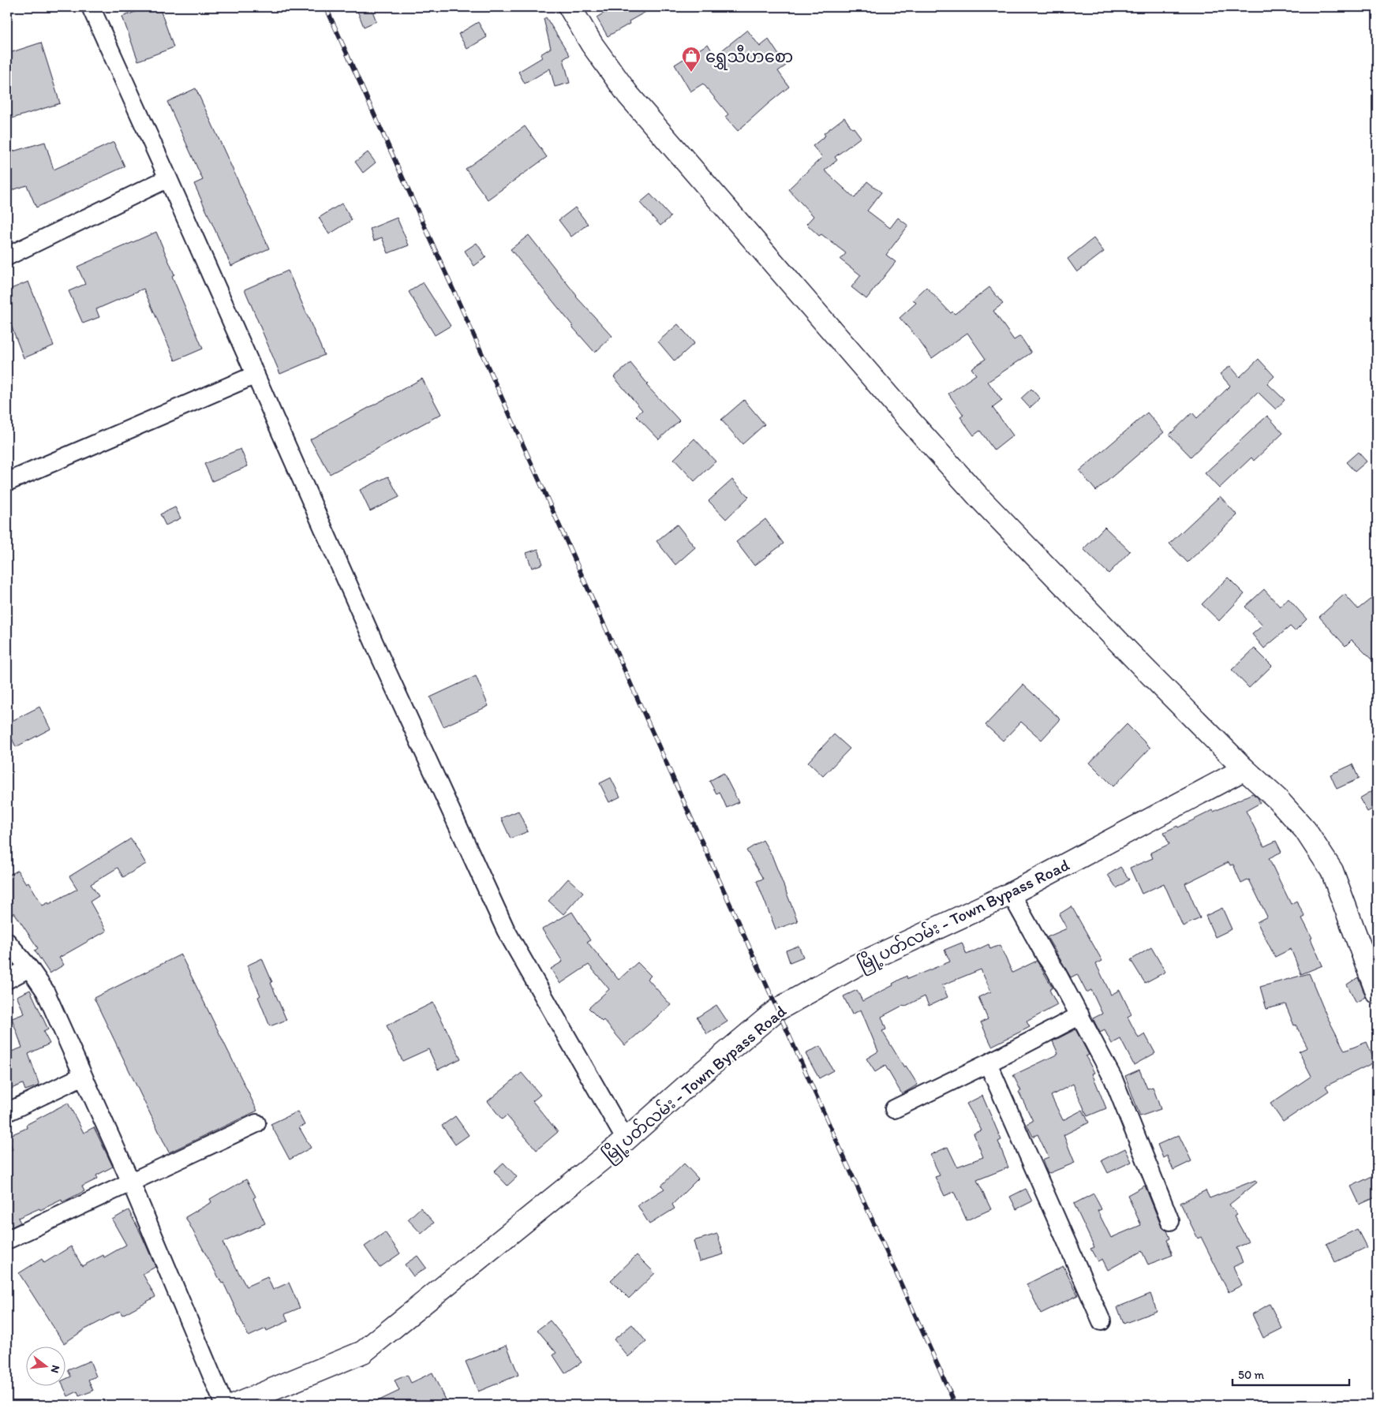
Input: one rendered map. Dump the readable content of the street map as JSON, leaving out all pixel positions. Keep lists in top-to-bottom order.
{
  "streets": {
    "main road": ["မြို့ပတ်လမ်း - Town Bypass Road"]
  },
  "places": {
    "shop": ["ရွှေသီဟစော"]
  },
  "scale_bar": "50 m",
  "north": "right"
}
